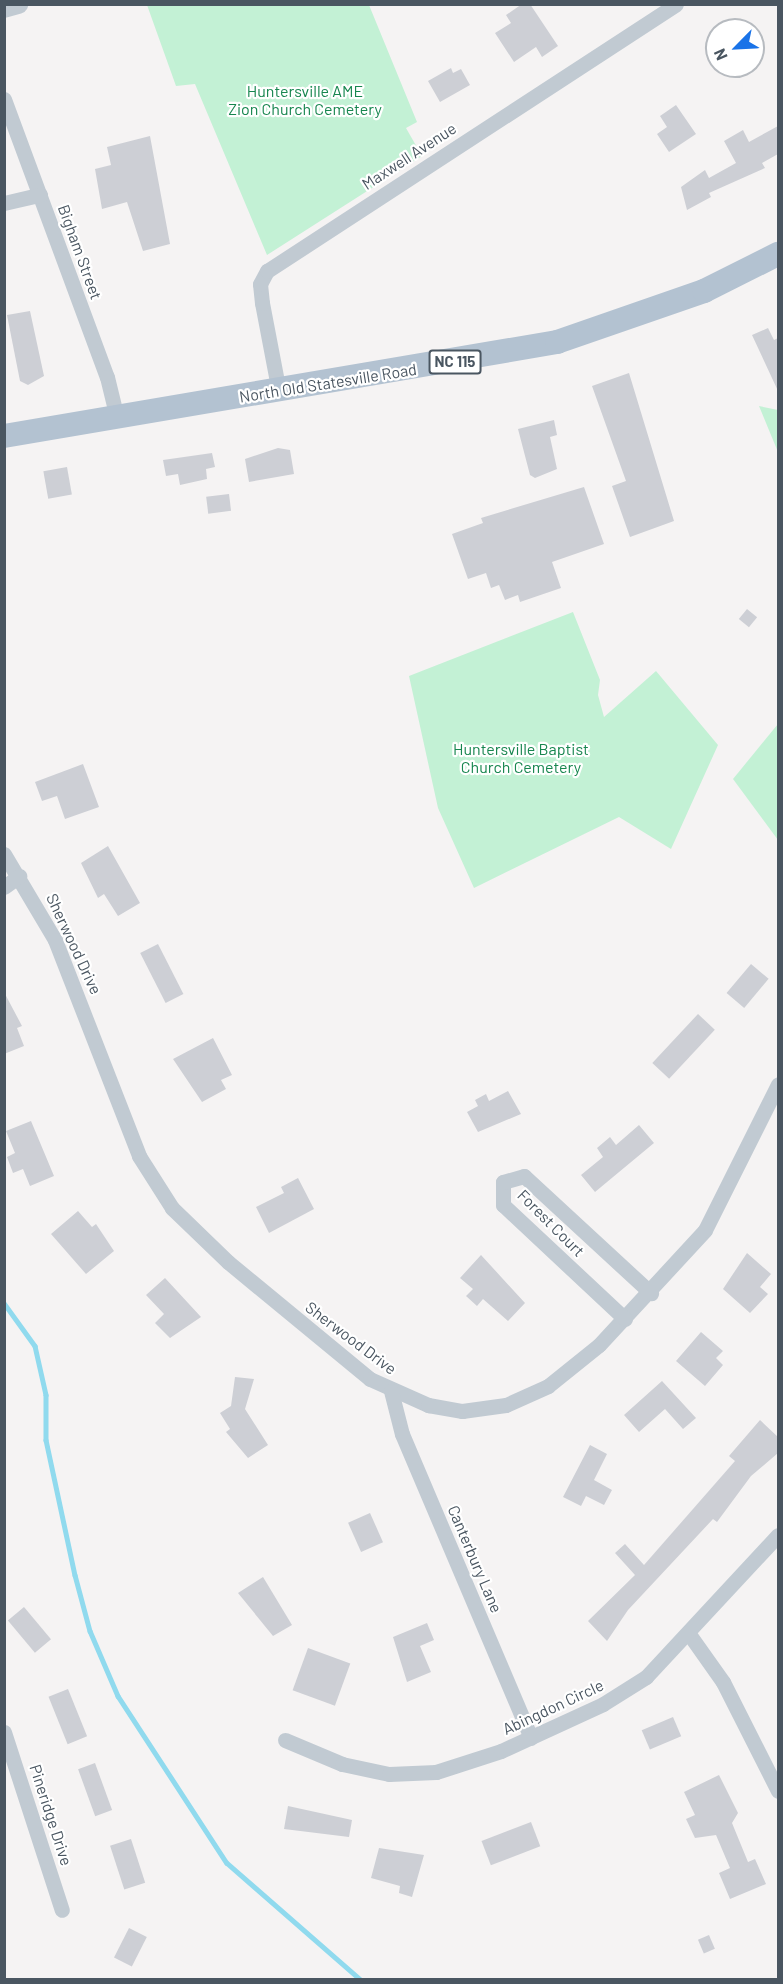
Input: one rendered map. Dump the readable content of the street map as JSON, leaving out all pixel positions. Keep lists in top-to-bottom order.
{
  "streets": {
    "main road": ["NC 115", "North Old Statesville Road"],
    "street": [
      "Maxwell Avenue",
      "Bigham Street",
      "Sherwood Drive",
      "Forest Court",
      "Canterbury Lane",
      "Abingdon Circle",
      "Pineridge Drive"
    ]
  },
  "crossings": [
    ["Maxwell Avenue", "North Old Statesville Road"],
    ["Bigham Street", "North Old Statesville Road"],
    ["Sherwood Drive", "Forest Court"],
    ["Sherwood Drive", "Canterbury Lane"],
    ["Canterbury Lane", "Abingdon Circle"]
  ],
  "parks": ["Huntersville AME Zion Church Cemetery", "Huntersville Baptist Church Cemetery"],
  "north": "bottom left"
}
